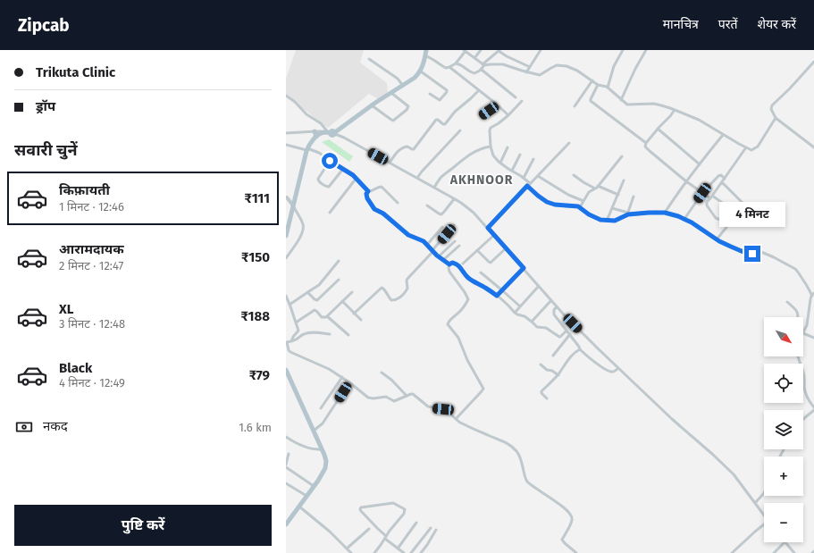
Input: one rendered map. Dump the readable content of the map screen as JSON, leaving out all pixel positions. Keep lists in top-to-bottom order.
{
  "districts": ["AKHNOOR"],
  "north": "bottom right",
  "page": {
    "header": "Zipcab",
    "nav": ["मानचित्र", "परतें", "शेयर करें"],
    "banner": ["Trikuta Clinic", "ड्रॉप"],
    "heading": "सवारी चुनें",
    "list": [
      {
        "name": "किफ़ायती",
        "note": "1 मिनट · 12:46",
        "value": "₹111"
      },
      {
        "name": "आरामदायक",
        "note": "2 मिनट · 12:47",
        "value": "₹150"
      },
      {
        "name": "XL",
        "note": "3 मिनट · 12:48",
        "value": "₹188"
      },
      {
        "name": "Black",
        "note": "4 मिनट · 12:49",
        "value": "₹79"
      }
    ],
    "bubble": "4 मिनट",
    "map_buttons": ["+", "−"],
    "pay": ["नकद", "1.6 km"],
    "buttons": "पुष्टि करें"
  }
}
